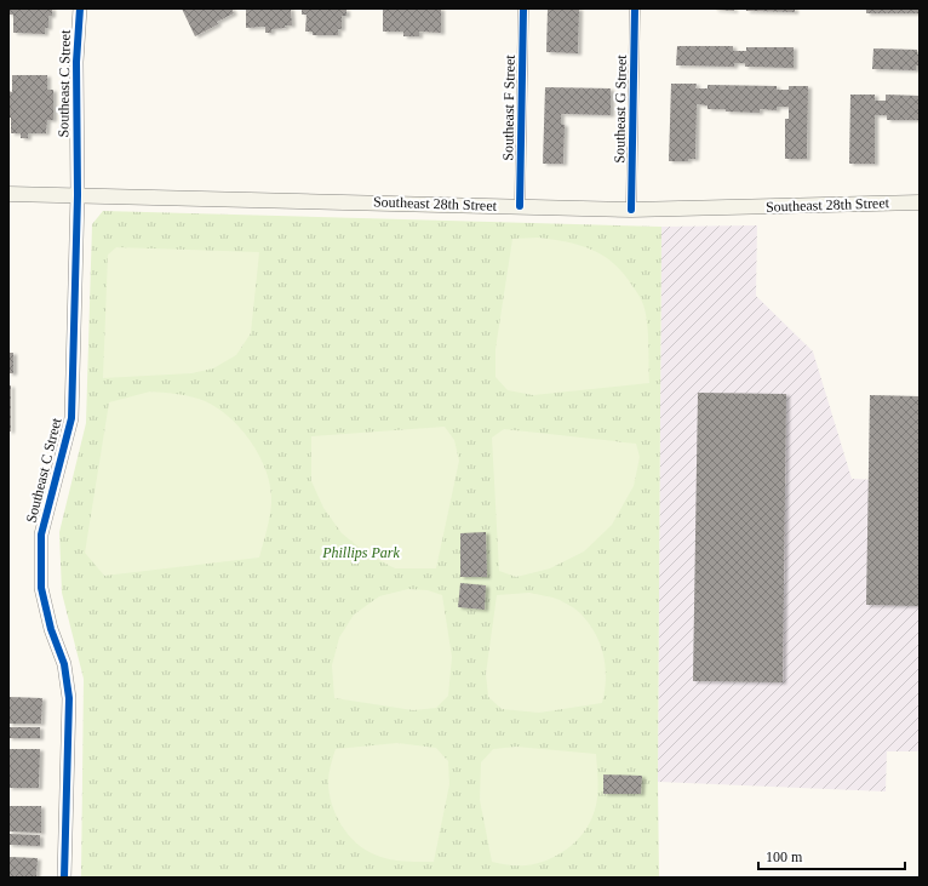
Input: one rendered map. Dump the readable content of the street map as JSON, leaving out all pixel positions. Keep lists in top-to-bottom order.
{
  "streets": {
    "main road": ["Southeast 28th Street"],
    "street": ["Southeast C Street", "Southeast F Street", "Southeast G Street"]
  },
  "crossings": [
    ["Southeast C Street", "Southeast 28th Street"],
    ["Southeast F Street", "Southeast 28th Street"],
    ["Southeast G Street", "Southeast 28th Street"]
  ],
  "parks": ["Phillips Park"],
  "scale_bar": "100 m"
}
